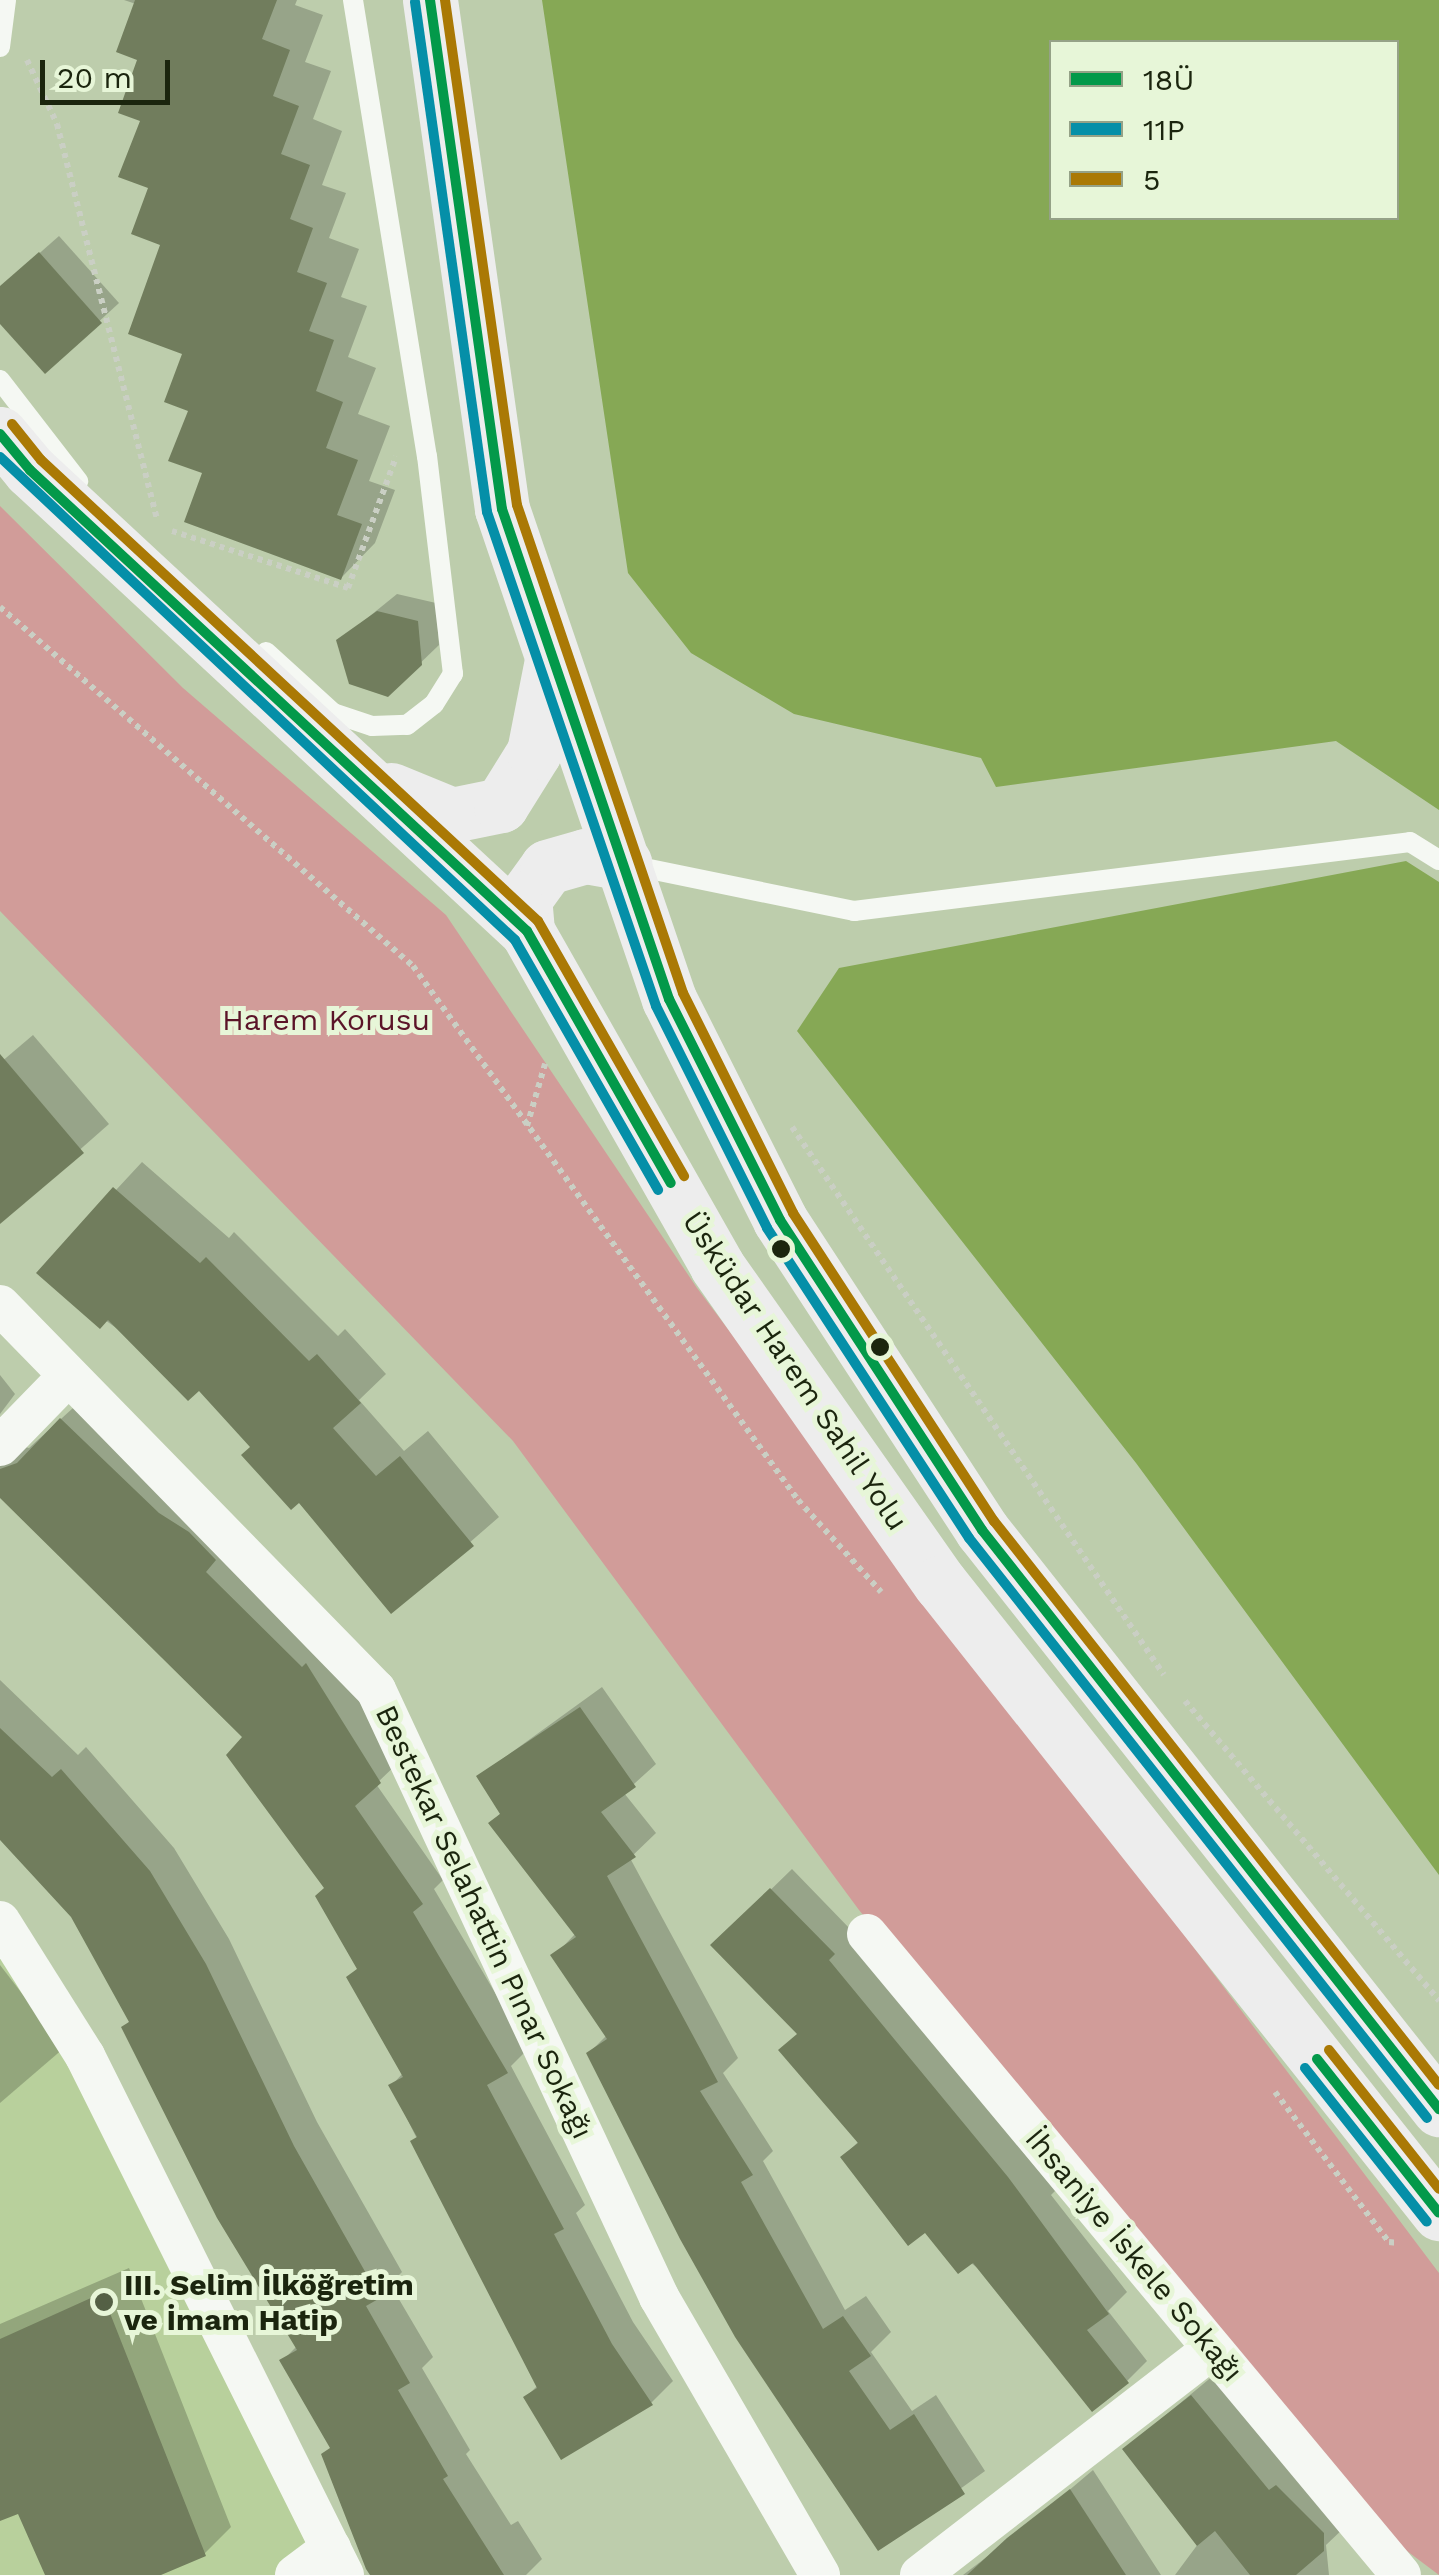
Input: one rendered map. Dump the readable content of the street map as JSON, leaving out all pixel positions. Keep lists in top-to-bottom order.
{
  "streets": {
    "main road": ["Üsküdar Harem Sahil Yolu"],
    "street": ["Bestekar Selahattin Pınar Sokağı", "İhsaniye İskele Sokağı"]
  },
  "parks": ["Harem Korusu"],
  "places": ["III. Selim İlköğretim ve İmam Hatip"],
  "lines": ["transit line 18Ü", "transit line 5", "transit line 11P"],
  "legend": ["18Ü", "11P", "5"],
  "scale_bar": "20 m"
}
